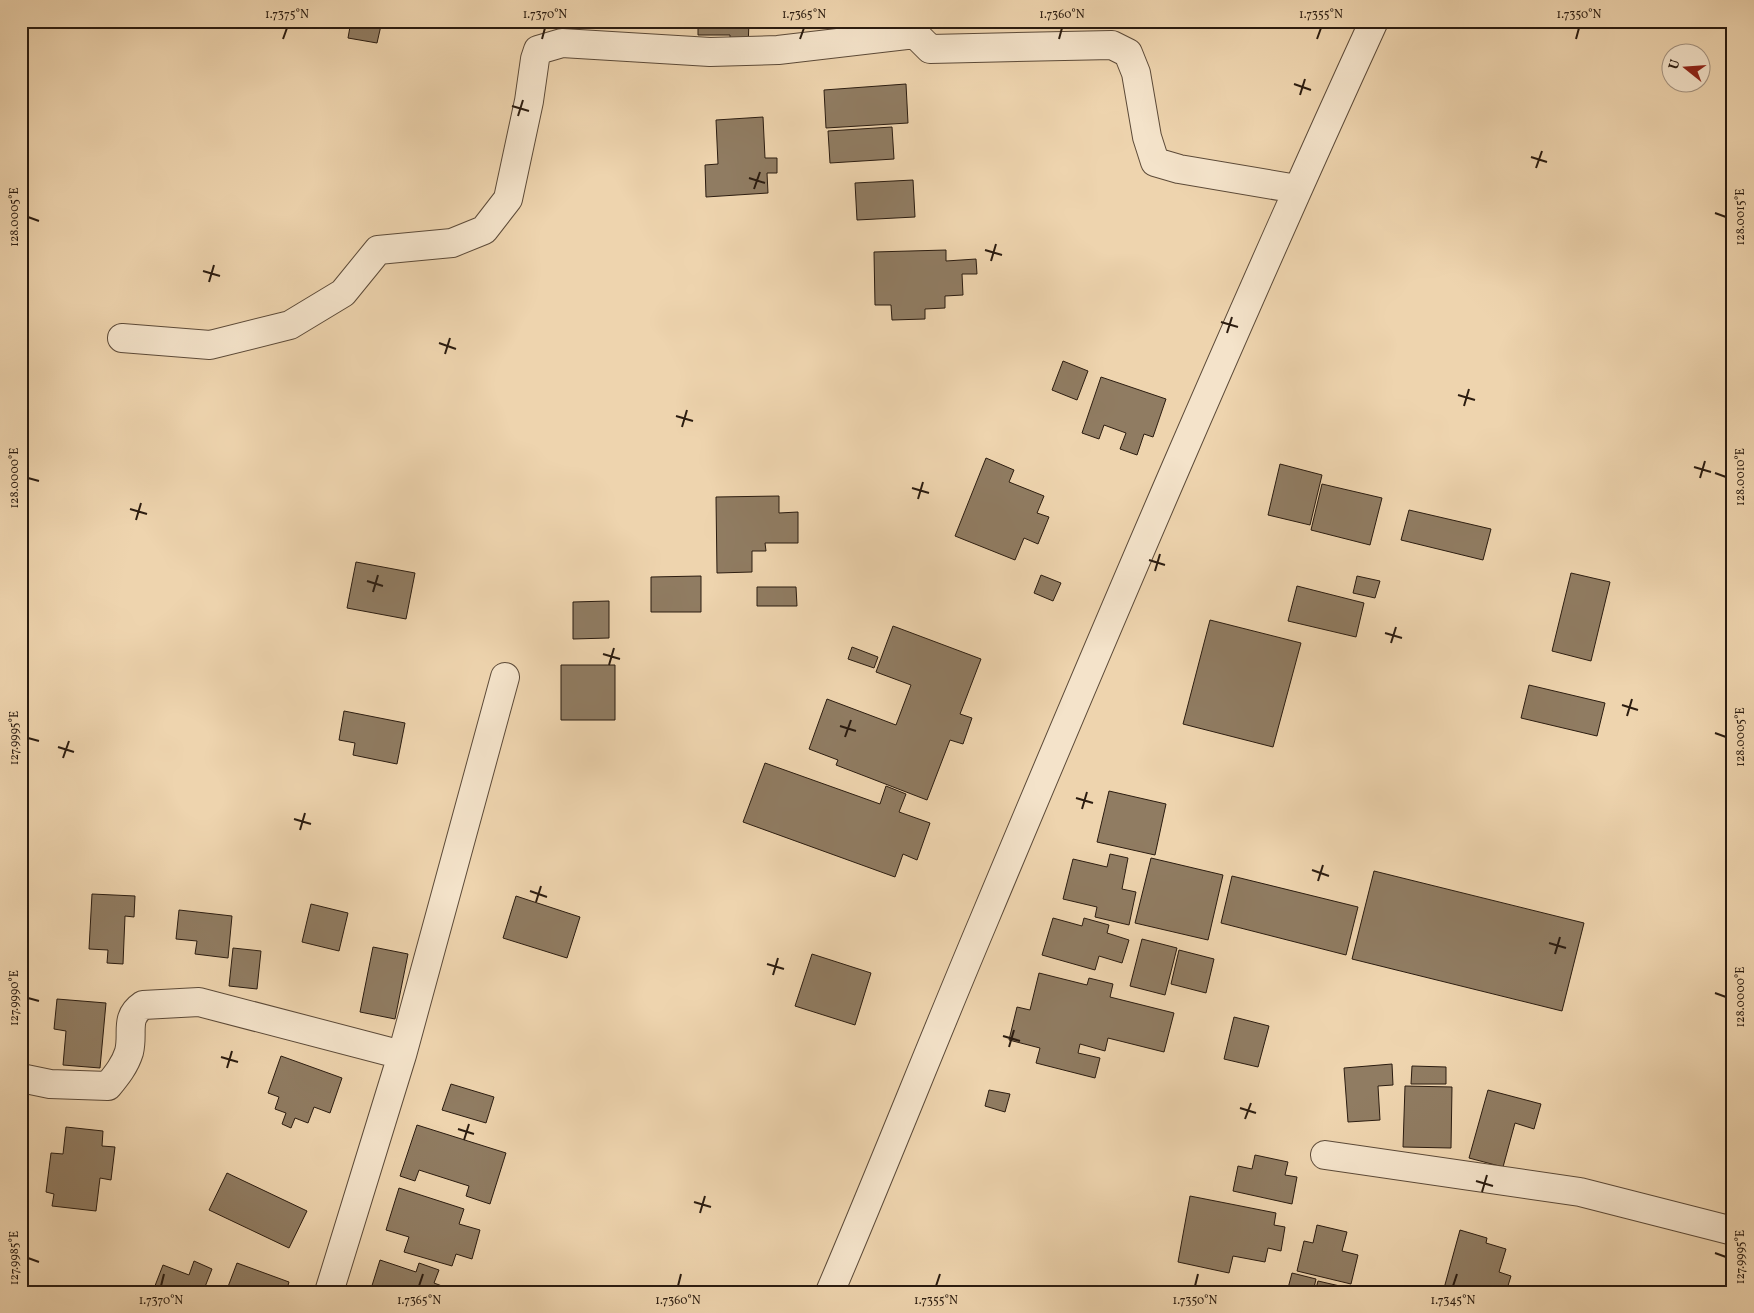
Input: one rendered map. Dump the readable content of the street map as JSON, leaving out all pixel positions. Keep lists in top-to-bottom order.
{
  "north": "left",
  "coordinates": [
    "1.7375°N",
    "1.7370°N",
    "1.7365°N",
    "1.7360°N",
    "1.7355°N",
    "1.7350°N",
    "128.0015°E",
    "128.0005°E",
    "128.0010°E",
    "128.0000°E",
    "127.9995°E",
    "127.9990°E",
    "127.9985°E",
    "1.7345°N"
  ]
}
